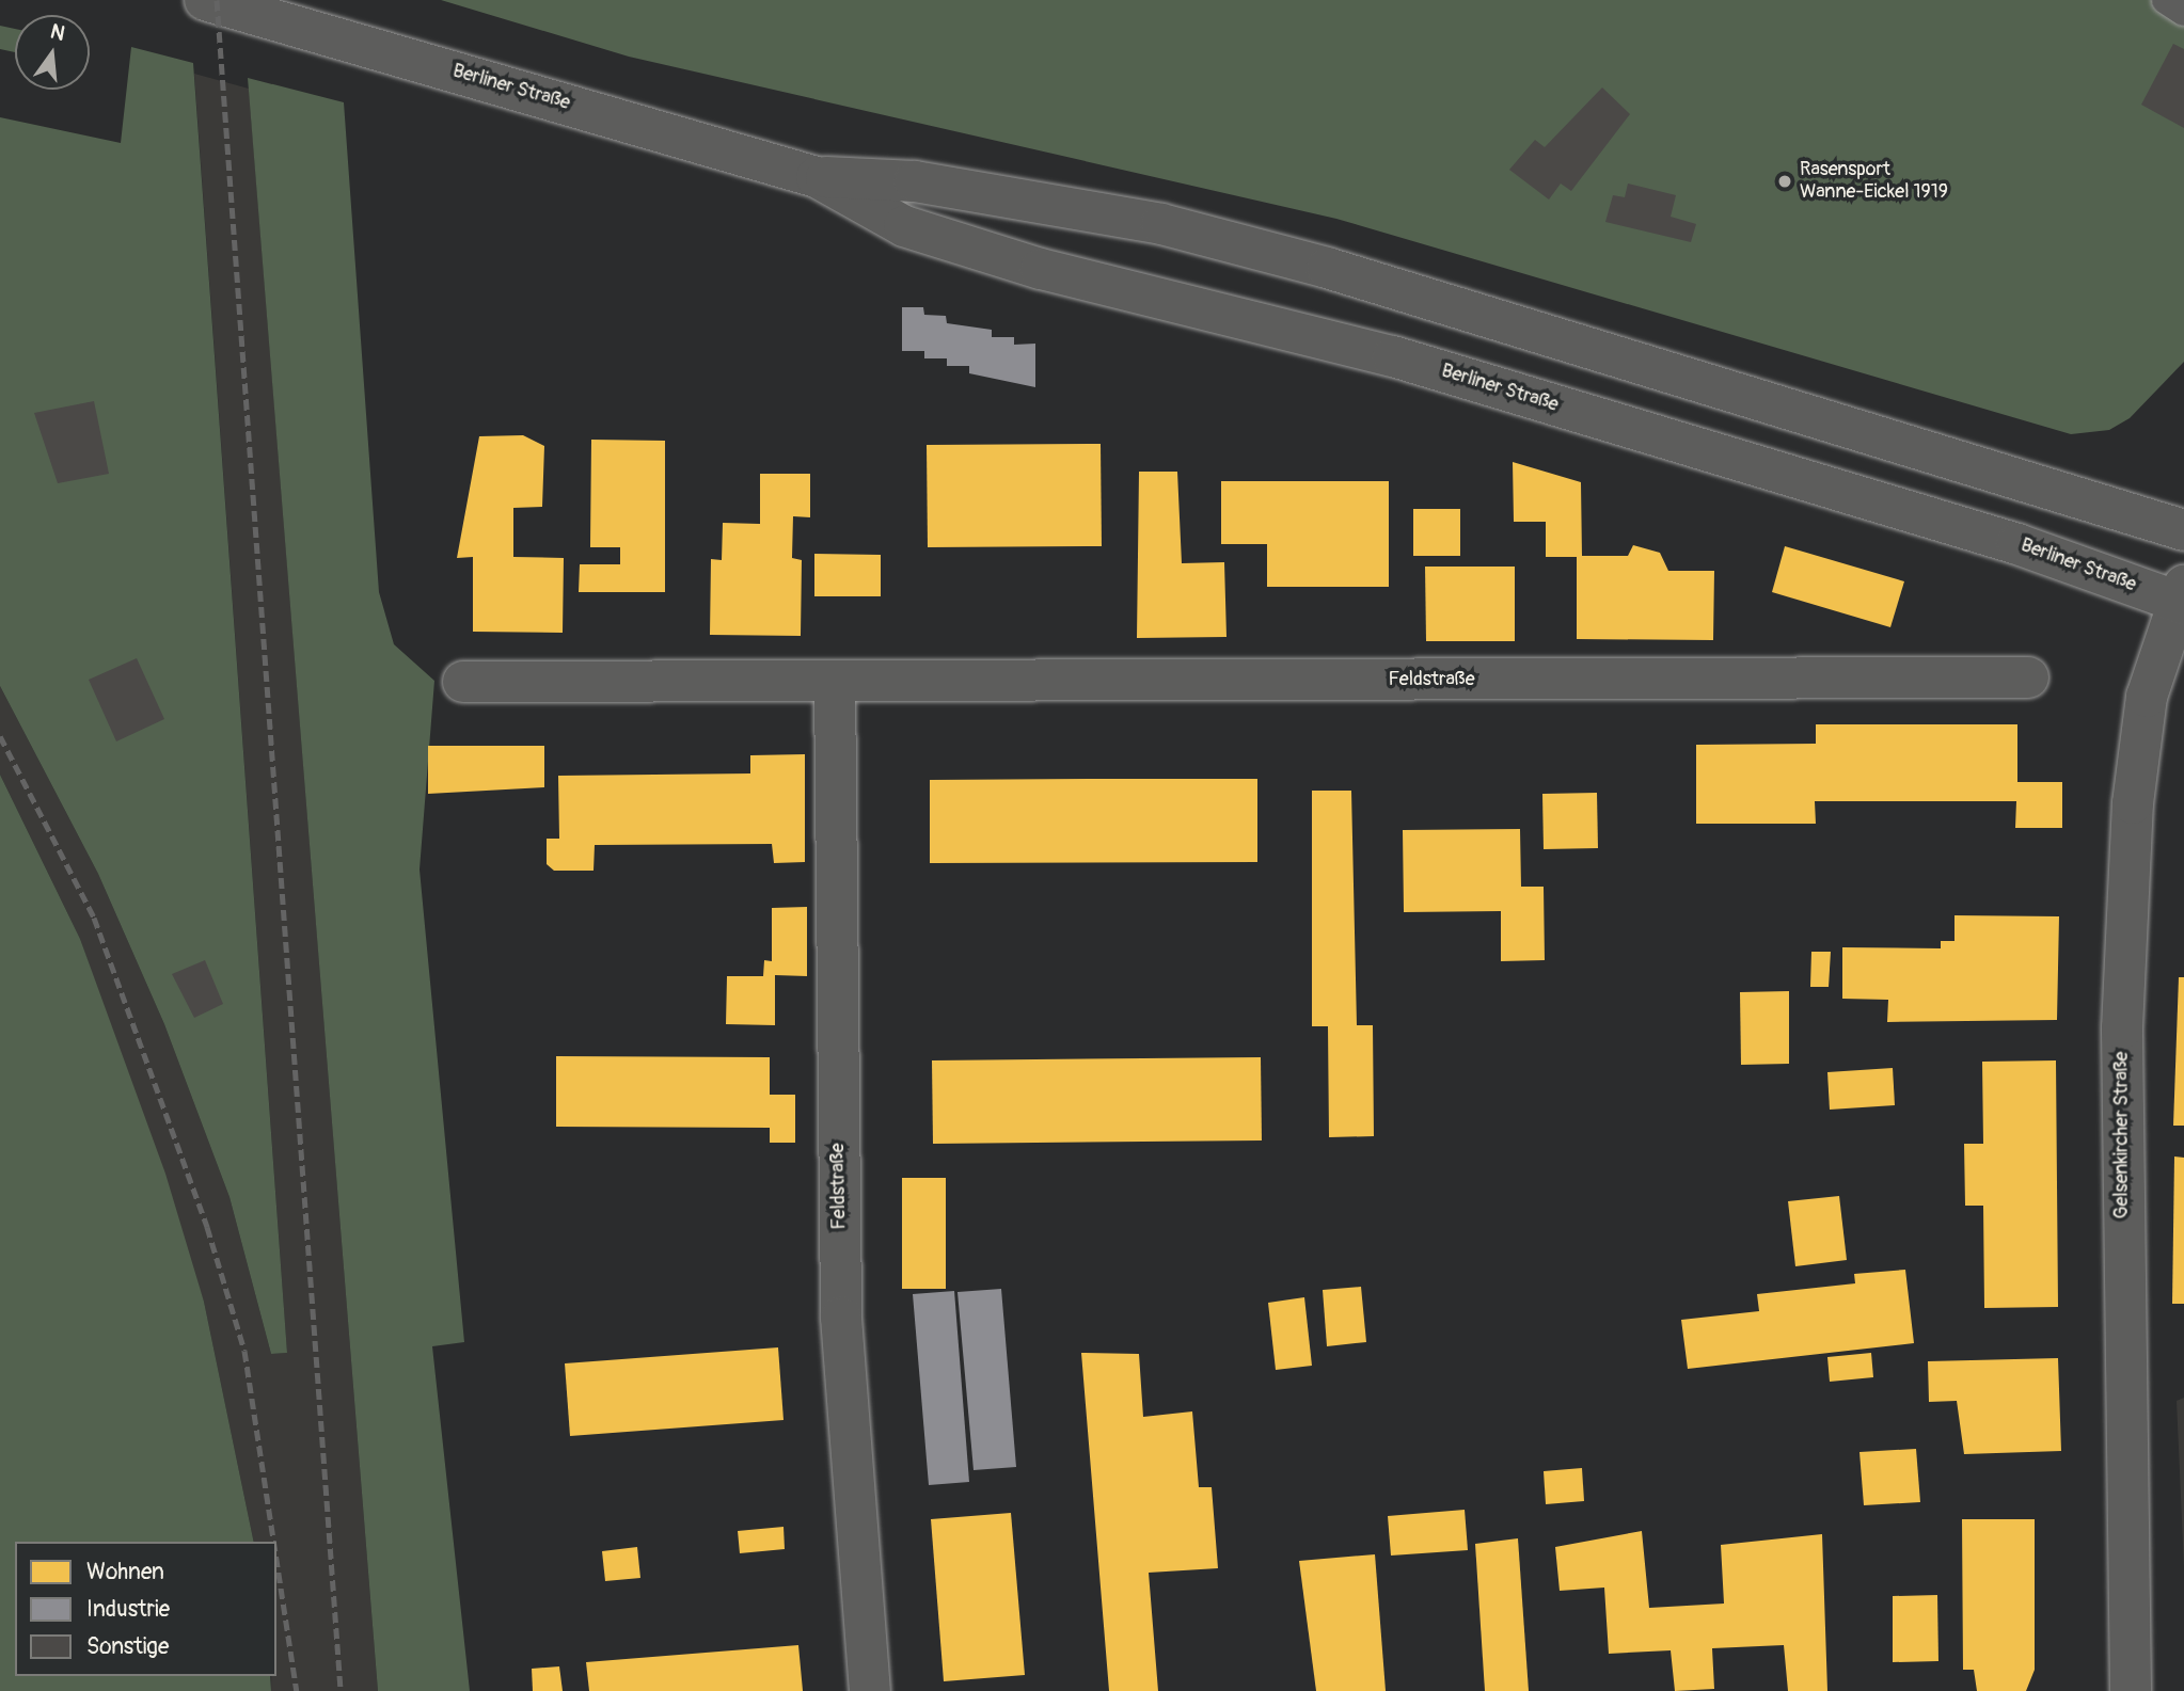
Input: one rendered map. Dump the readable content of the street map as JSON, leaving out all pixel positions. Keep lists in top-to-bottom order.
{
  "streets": {
    "street": ["Berliner Straße", "Feldstraße", "Gelsenkircher Straße"]
  },
  "crossings": [
    ["Berliner Straße", "Gelsenkircher Straße"]
  ],
  "places": ["Rasensport Wanne-Eickel 1919"],
  "legend": ["Wohnen", "Industrie", "Sonstige"],
  "north": "top"
}
